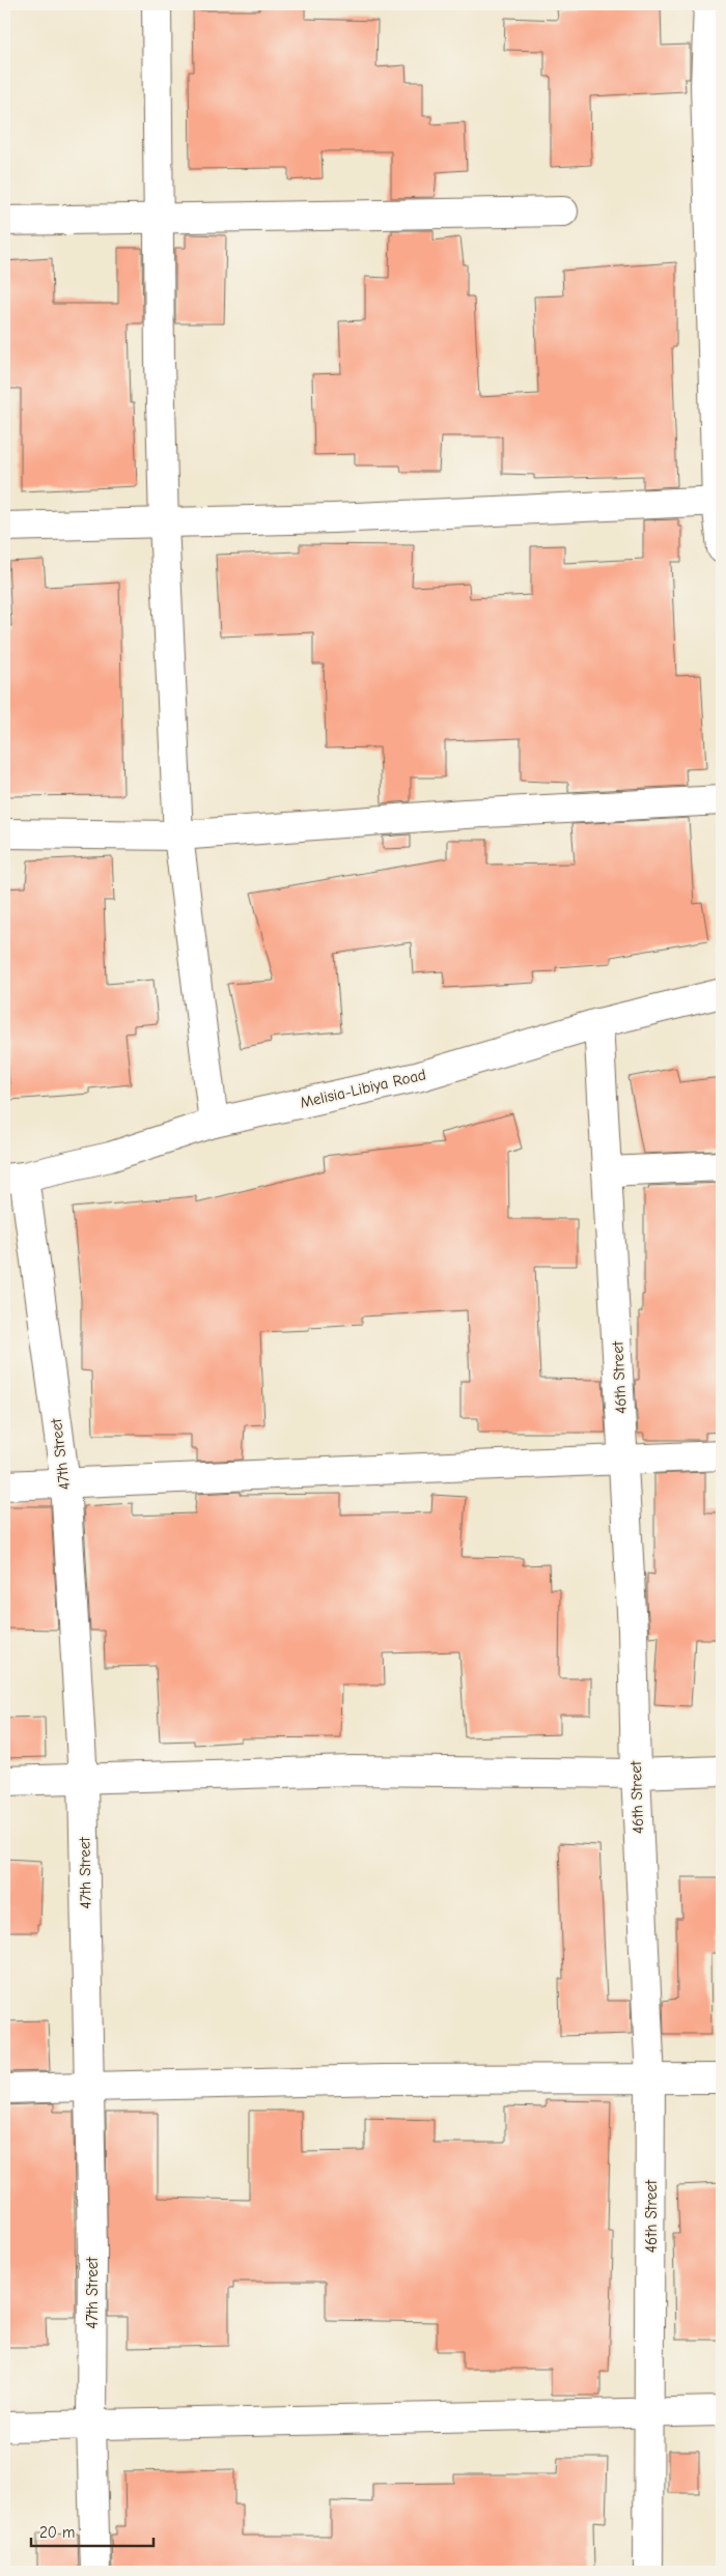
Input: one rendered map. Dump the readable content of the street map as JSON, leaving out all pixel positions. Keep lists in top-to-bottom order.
{
  "streets": {
    "street": ["Melisia-Libiya Road", "46th Street", "47th Street"]
  },
  "crossings": [
    ["Melisia-Libiya Road", "46th Street"],
    ["Melisia-Libiya Road", "47th Street"]
  ],
  "scale_bar": "20 m"
}
